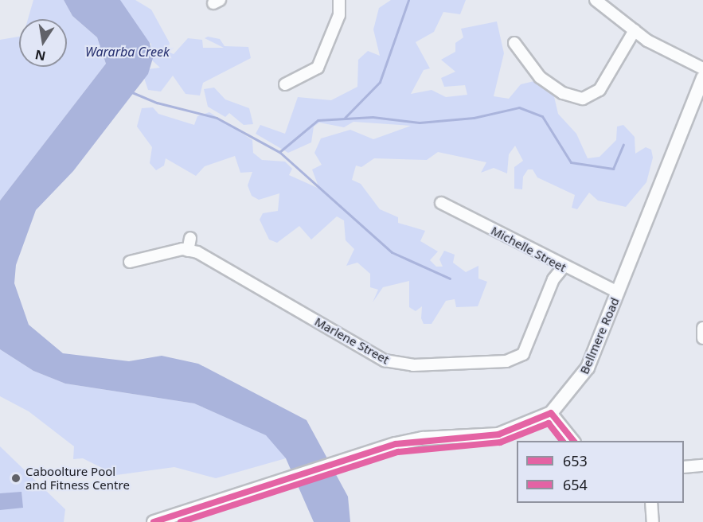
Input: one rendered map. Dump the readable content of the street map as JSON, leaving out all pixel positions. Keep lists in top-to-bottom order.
{
  "streets": {
    "main road": ["Bellmere Road"],
    "street": ["Michelle Street", "Marlene Street"]
  },
  "crossings": [
    ["Michelle Street", "Bellmere Road"],
    ["Michelle Street", "Marlene Street"]
  ],
  "water": ["Wararba Creek"],
  "places": ["Caboolture Pool and Fitness Centre"],
  "lines": ["transit line 653", "transit line 654"],
  "legend": ["653", "654"],
  "north": "bottom"
}
